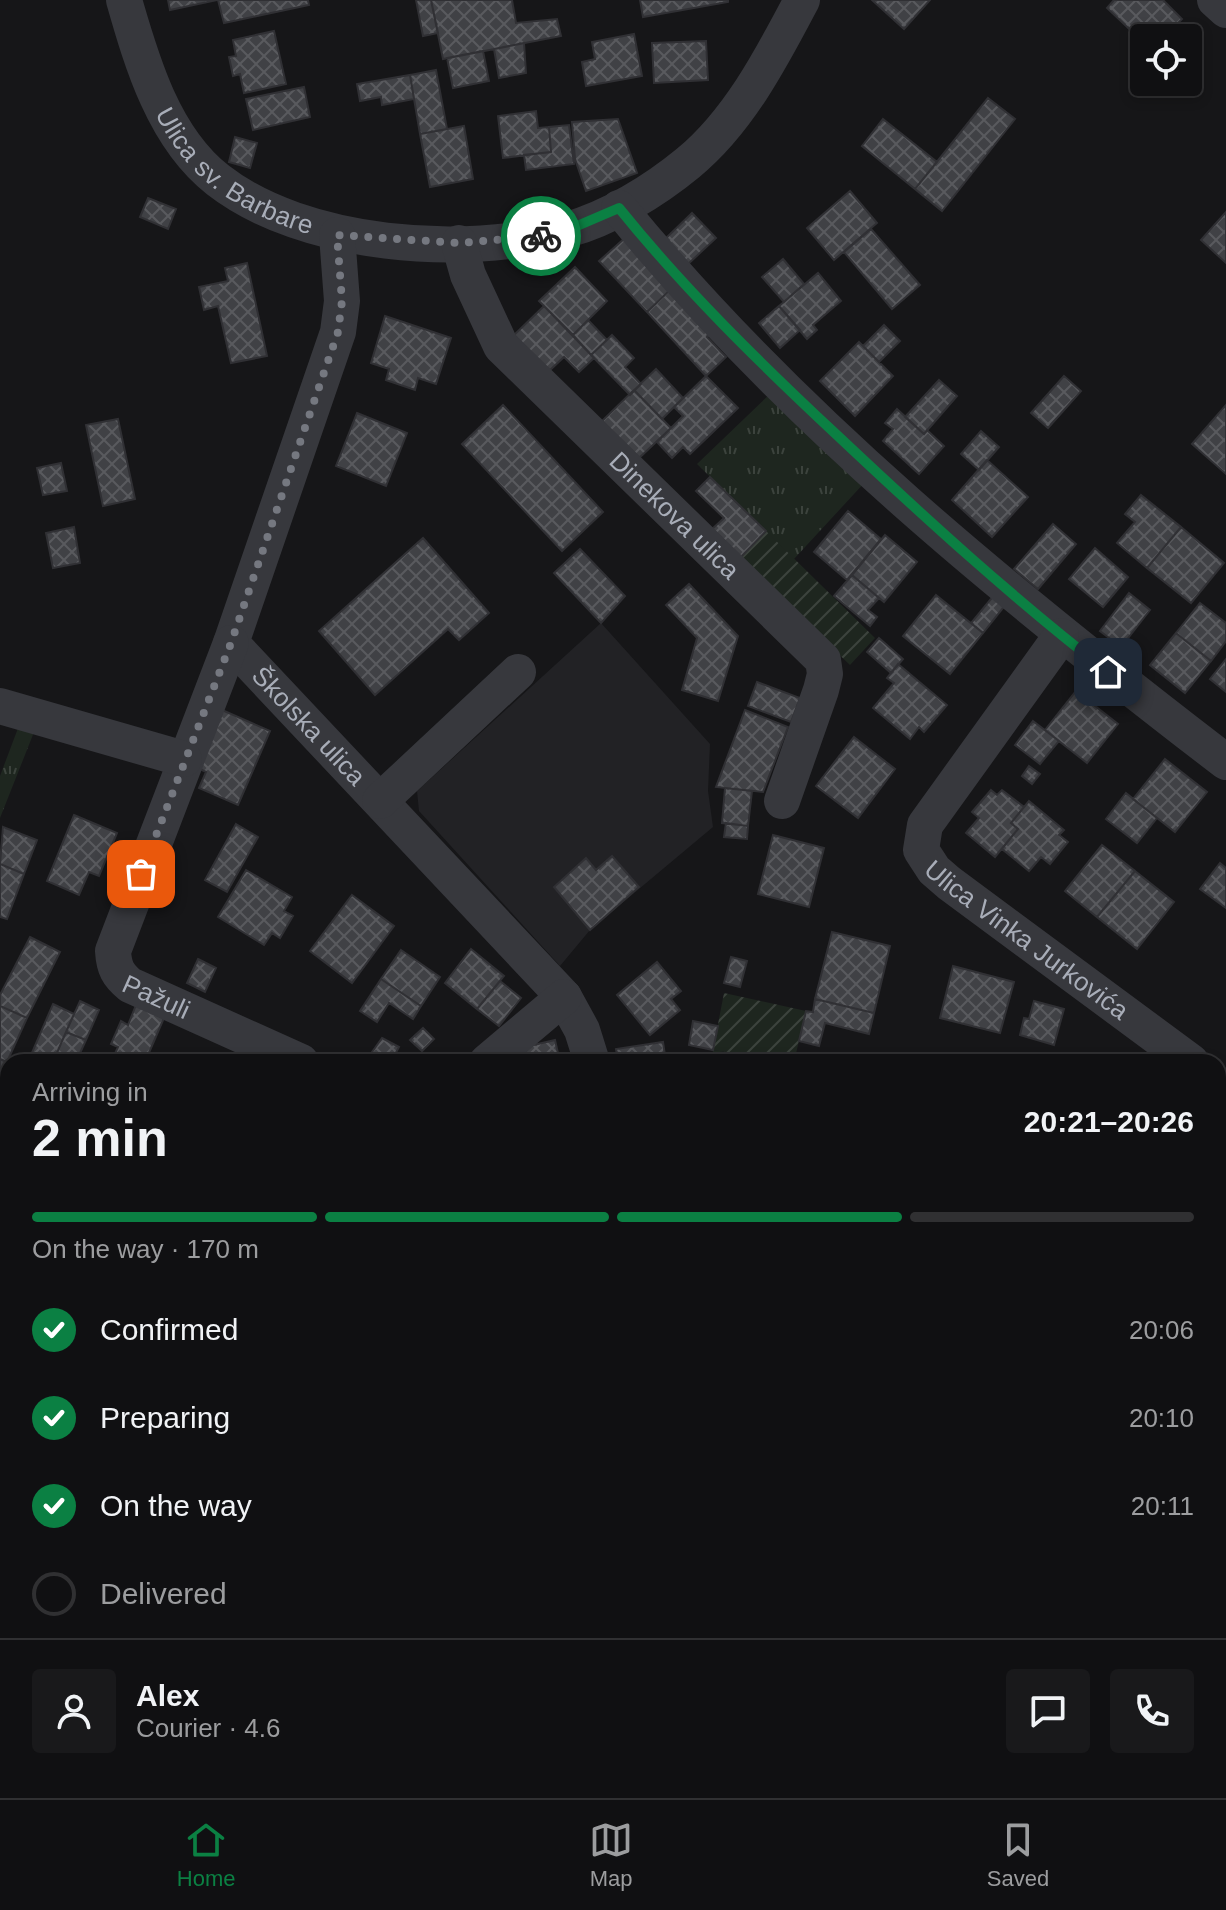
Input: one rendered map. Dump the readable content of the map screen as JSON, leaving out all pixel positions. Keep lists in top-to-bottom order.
{
  "streets": {
    "street": [
      "Ulica sv. Barbare",
      "Dinekova ulica",
      "Školska ulica",
      "Ulica Vinka Jurkovića",
      "Pažuli"
    ]
  },
  "crossings": [
    ["Ulica sv. Barbare", "Dinekova ulica"],
    ["Ulica sv. Barbare", "Školska ulica"],
    ["Školska ulica", "Pažuli"]
  ],
  "page": {
    "heading": ["2 min", "Arriving in", "20:21–20:26"],
    "panel": ["Alex", "Courier · 4.6"],
    "bar": "On the way · 170 m",
    "list": [
      ["Confirmed", "20:06"],
      ["Preparing", "20:10"],
      ["On the way", "20:11"],
      "Delivered"
    ],
    "tabs": ["Home", "Map", "Saved"]
  }
}
